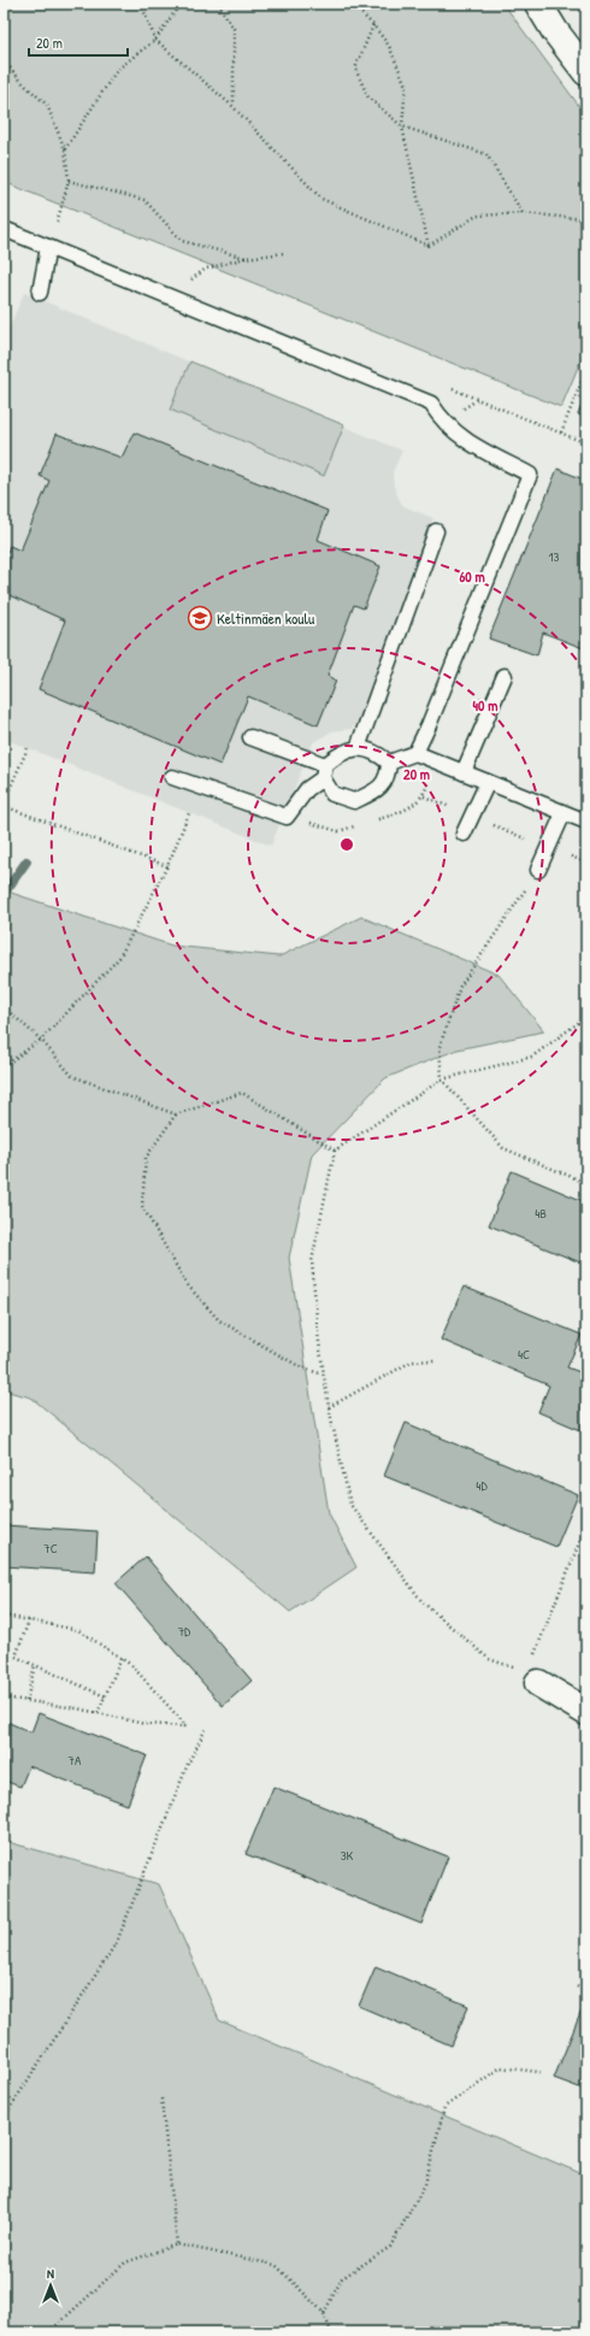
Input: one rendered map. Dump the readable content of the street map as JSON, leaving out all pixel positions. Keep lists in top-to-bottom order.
{
  "places": {
    "school or university": ["Keltinmäen koulu"]
  },
  "house_numbers": [
    "13",
    "4B",
    "4C",
    "4D",
    "7C",
    "7D",
    "7A",
    "3K"
  ],
  "scale_bar": "20 m",
  "north": "top",
  "rings": ["60 m", "40 m", "20 m"]
}
